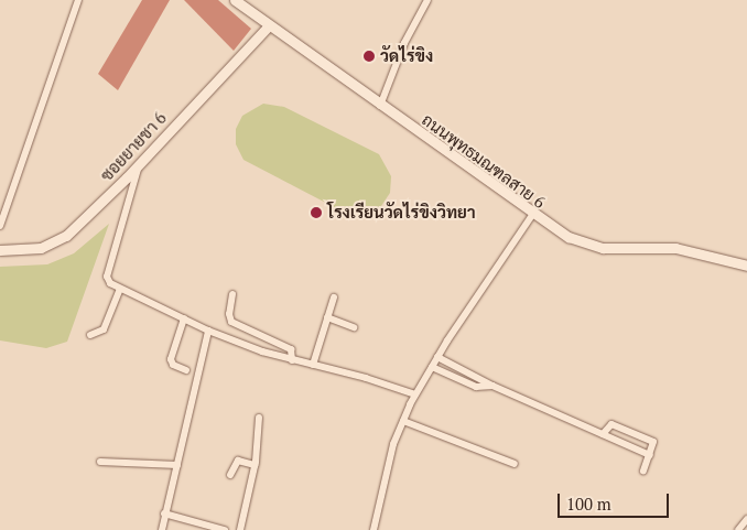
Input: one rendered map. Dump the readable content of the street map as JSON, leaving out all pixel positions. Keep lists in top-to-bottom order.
{
  "streets": {
    "main road": ["ซอยยายชา 6", "ถนนพุทธมณฑลสาย 6"]
  },
  "crossings": [
    ["ซอยยายชา 6", "ถนนพุทธมณฑลสาย 6"]
  ],
  "places": ["วัดไร่ขิง", "โรงเรียนวัดไร่ขิงวิทยา"],
  "scale_bar": "100 m"
}
